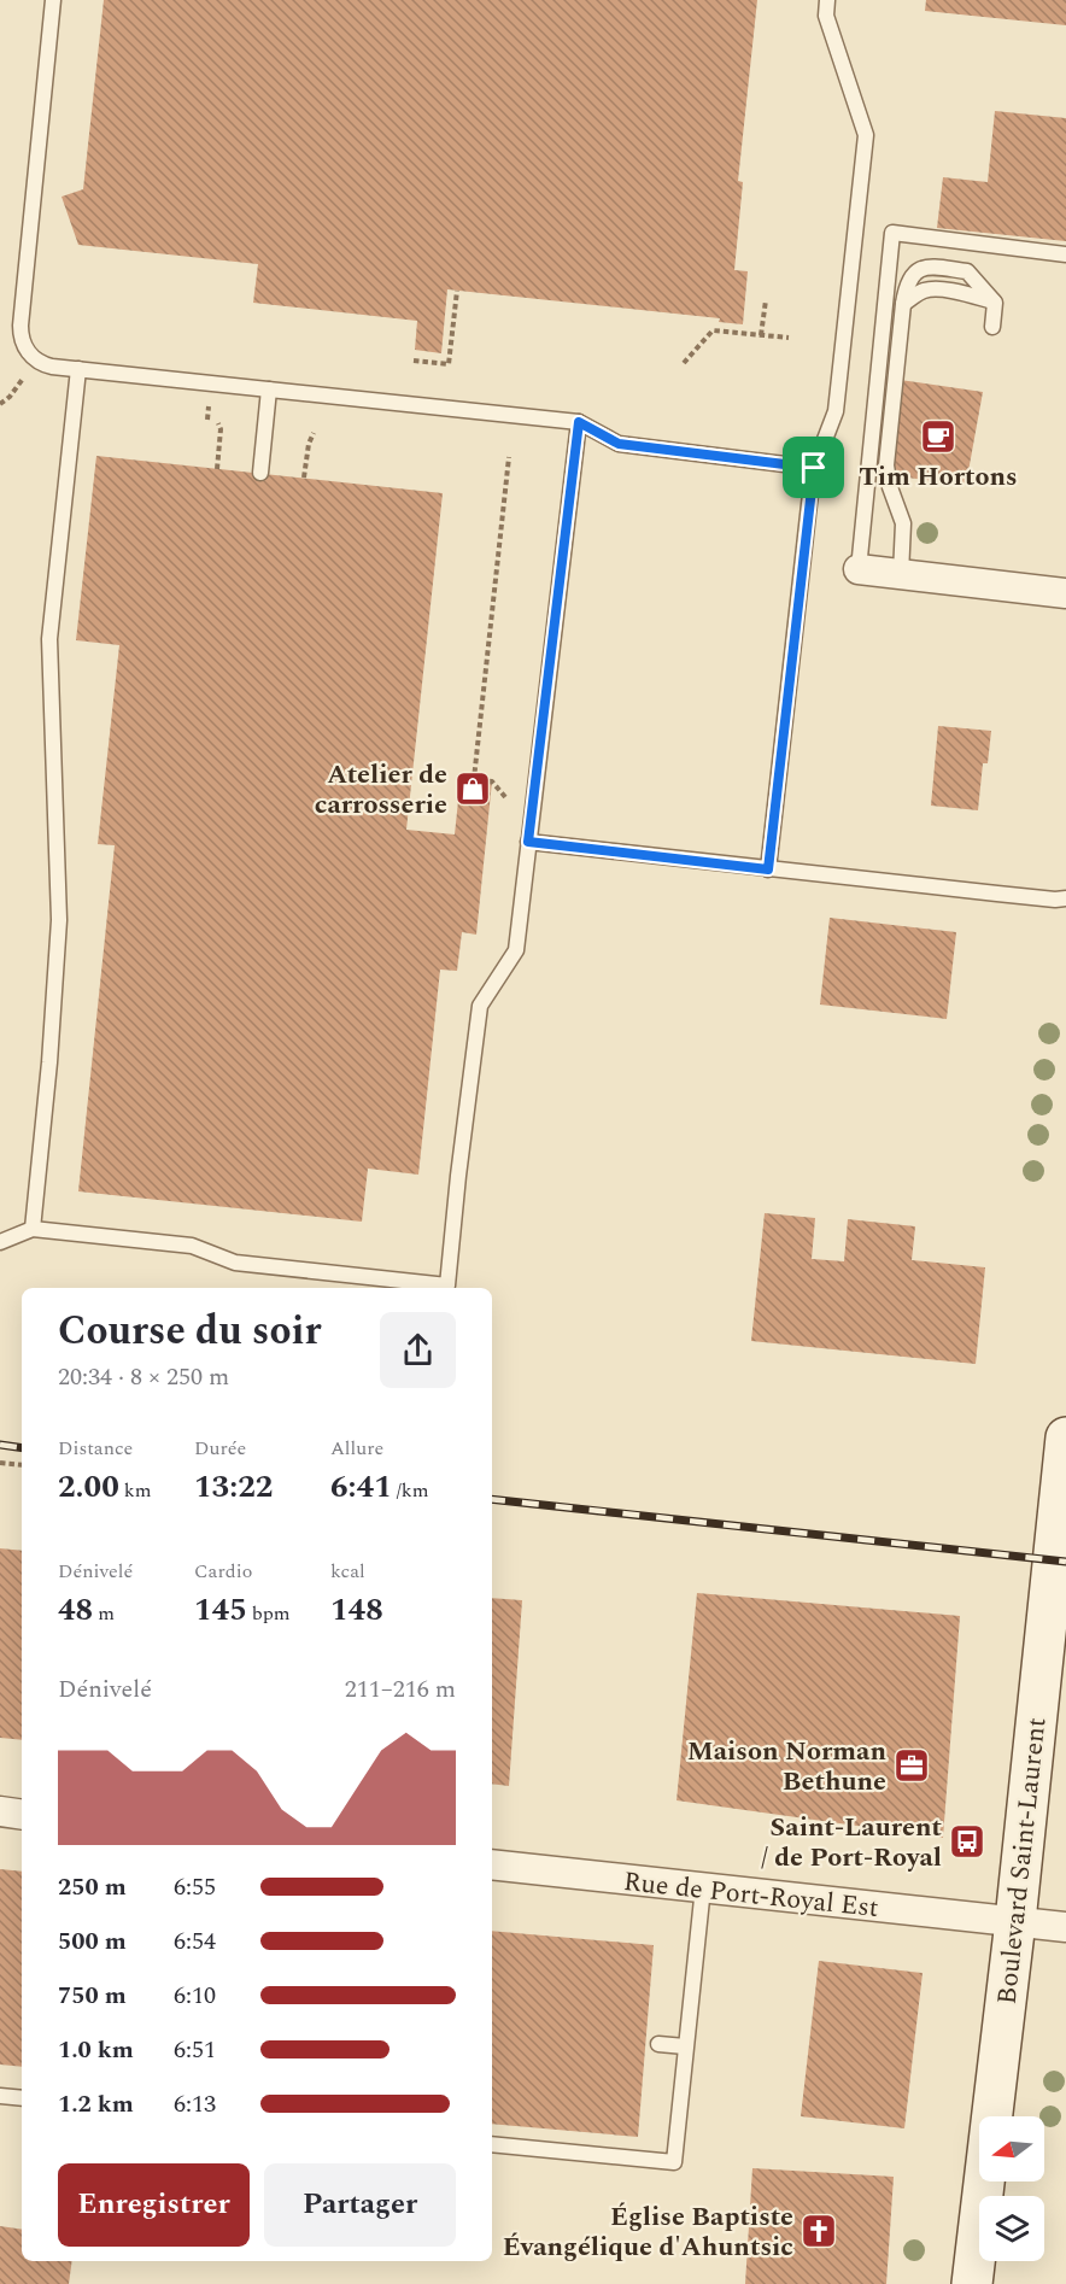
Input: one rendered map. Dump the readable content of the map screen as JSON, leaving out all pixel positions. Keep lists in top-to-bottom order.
{
  "streets": {
    "main road": ["Boulevard Saint-Laurent"],
    "street": ["Rue de Port-Royal Est"]
  },
  "crossings": [
    ["Boulevard Saint-Laurent", "Rue de Port-Royal Est"]
  ],
  "places": {
    "cafe": ["Tim Hortons"],
    "shop": ["Atelier de carrosserie"],
    "office": ["Maison Norman Bethune"],
    "bus stop": ["Saint-Laurent / de Port-Royal"],
    "church": ["Église Baptiste Évangélique d'Ahuntsic"]
  },
  "north": "left",
  "page": {
    "heading": ["Course du soir", "20:34 · 8 × 250 m"],
    "stats": [
      ["Distance", "2.00 km"],
      ["Durée", "13:22"],
      ["Allure", "6:41 /km"],
      ["Dénivelé", "48 m"],
      ["Cardio", "145 bpm"],
      ["kcal", "148"]
    ],
    "chart": ["Dénivelé", "211–216 m"],
    "list": [
      {
        "name": "250 m",
        "note": "6:55"
      },
      {
        "name": "500 m",
        "note": "6:54"
      },
      {
        "name": "750 m",
        "note": "6:10"
      },
      {
        "name": "1.0 km",
        "note": "6:51"
      },
      {
        "name": "1.2 km",
        "note": "6:13"
      }
    ],
    "buttons": ["Enregistrer", "Partager"]
  }
}
